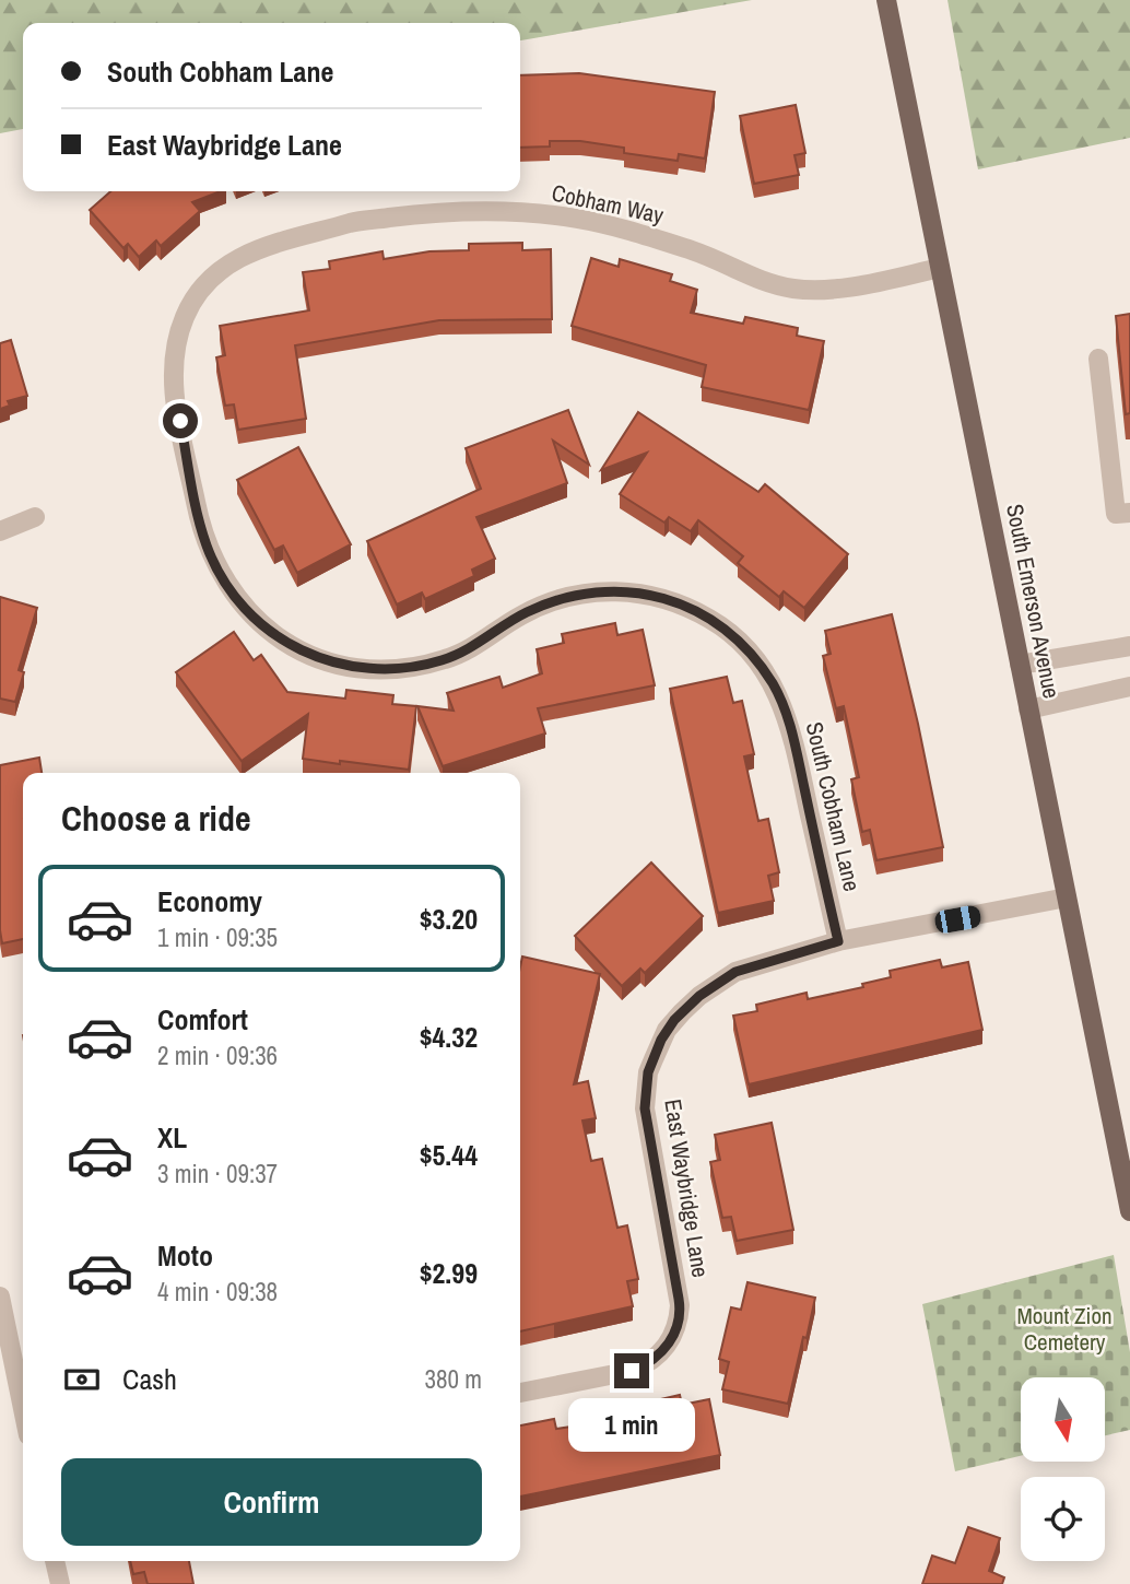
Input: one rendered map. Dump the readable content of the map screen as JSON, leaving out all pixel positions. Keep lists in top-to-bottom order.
{
  "streets": {
    "main road": ["South Emerson Avenue"],
    "street": ["Cobham Way", "South Cobham Lane", "East Waybridge Lane"]
  },
  "crossings": [
    ["Cobham Way", "South Emerson Avenue"],
    ["Cobham Way", "South Cobham Lane"],
    ["South Emerson Avenue", "East Waybridge Lane"],
    ["South Cobham Lane", "East Waybridge Lane"]
  ],
  "parks": ["Mount Zion Cemetery"],
  "north": "bottom",
  "page": {
    "banner": ["South Cobham Lane", "East Waybridge Lane"],
    "heading": "Choose a ride",
    "list": [
      {
        "name": "Economy",
        "note": "1 min · 09:35",
        "value": "$3.20"
      },
      {
        "name": "Comfort",
        "note": "2 min · 09:36",
        "value": "$4.32"
      },
      {
        "name": "XL",
        "note": "3 min · 09:37",
        "value": "$5.44"
      },
      {
        "name": "Moto",
        "note": "4 min · 09:38",
        "value": "$2.99"
      }
    ],
    "pay": ["Cash", "380 m"],
    "bubble": "1 min",
    "buttons": "Confirm"
  }
}
